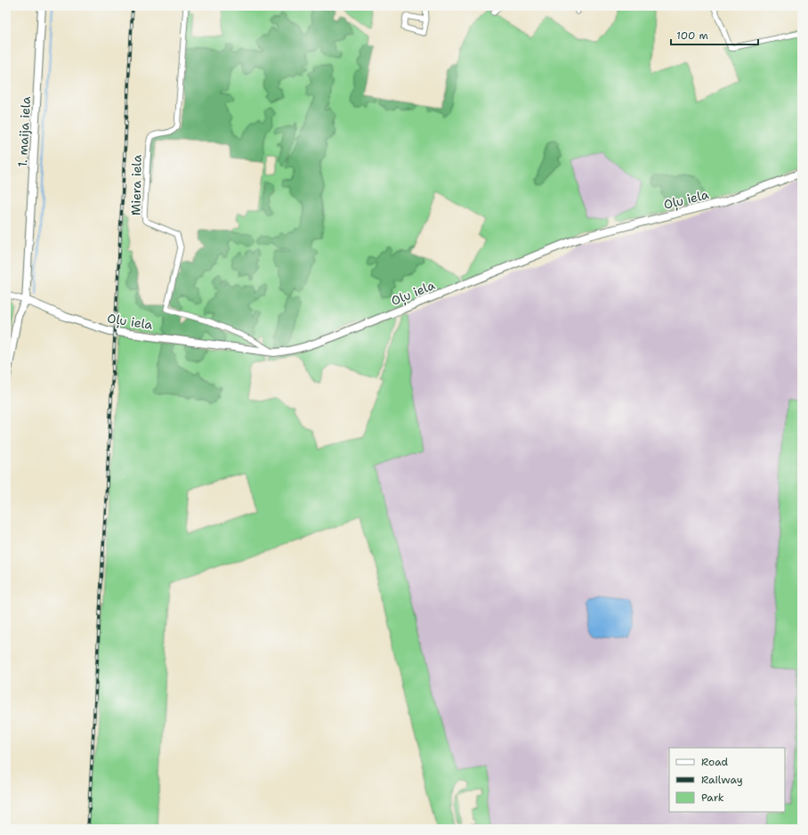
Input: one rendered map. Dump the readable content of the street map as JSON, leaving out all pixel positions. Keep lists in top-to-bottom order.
{
  "streets": {
    "street": ["1. maija iela", "Miera iela", "Oļu iela"]
  },
  "crossings": [
    ["1. maija iela", "Oļu iela"],
    ["Miera iela", "Oļu iela"]
  ],
  "legend": ["Road", "Railway", "Park"],
  "scale_bar": "100 m"
}
